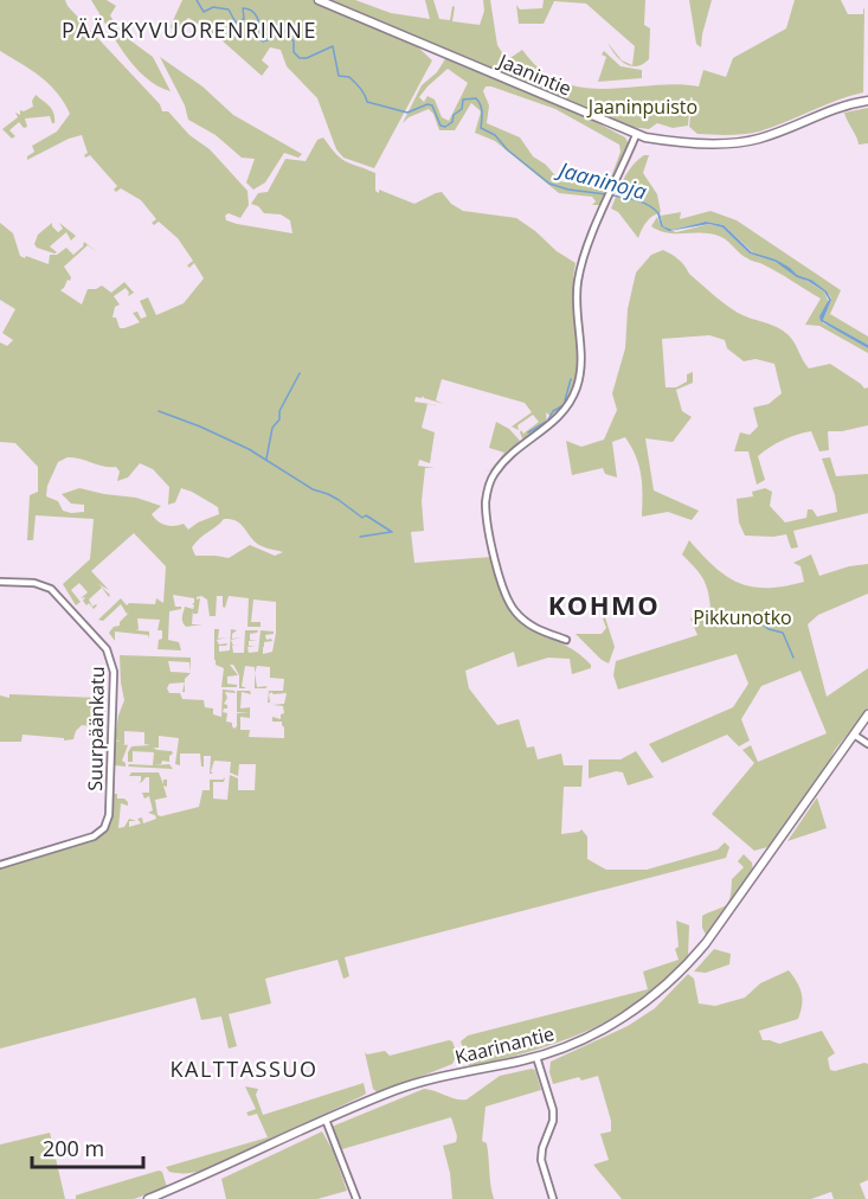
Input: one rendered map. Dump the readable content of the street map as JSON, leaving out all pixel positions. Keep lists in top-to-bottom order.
{
  "streets": {
    "main road": ["Jaanintie", "Kaarinantie"],
    "street": ["Suurpäänkatu"]
  },
  "districts": ["PÄÄSKYVUORENRINNE", "KOHMO", "KALTTASSUO"],
  "water": ["Jaaninoja"],
  "parks": ["Jaaninpuisto", "Pikkunotko"],
  "scale_bar": "200 m"
}
